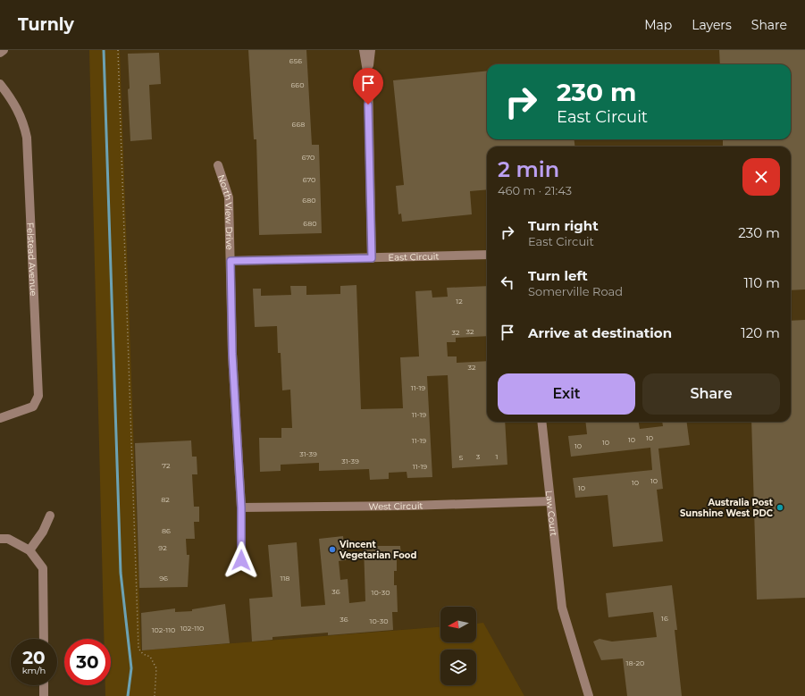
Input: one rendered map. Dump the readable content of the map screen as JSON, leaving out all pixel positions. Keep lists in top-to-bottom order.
{
  "streets": {
    "street": [
      "North View Drive",
      "East Circuit",
      "Felstead Avenue",
      "West Circuit",
      "Law Court"
    ]
  },
  "crossings": [
    ["North View Drive", "East Circuit"],
    ["North View Drive", "West Circuit"],
    ["West Circuit", "Law Court"]
  ],
  "places": ["Australia Post Sunshine West PDC", "Vincent Vegetarian Food"],
  "house_numbers": [
    "656",
    "660",
    "668",
    "670",
    "670",
    "680",
    "680",
    "12",
    "32",
    "32",
    "32",
    "11-19",
    "11-19",
    "10",
    "10",
    "11-19",
    "10",
    "10",
    "31-39",
    "3",
    "1",
    "5",
    "31-39",
    "72",
    "11-19",
    "10",
    "10",
    "10",
    "82",
    "86",
    "92",
    "96",
    "118",
    "36",
    "10-30",
    "16",
    "36",
    "10-30",
    "102-110",
    "102-110",
    "18-20"
  ],
  "north": "left",
  "page": {
    "header": "Turnly",
    "nav": ["Map", "Layers", "Share"],
    "turn": ["230 m", "East Circuit"],
    "heading": ["2 min", "460 m · 21:43"],
    "list": [
      {
        "name": "Turn right",
        "note": "East Circuit",
        "value": "230 m"
      },
      {
        "name": "Turn left",
        "note": "Somerville Road",
        "value": "110 m"
      },
      {
        "name": "Arrive at destination",
        "value": "120 m"
      }
    ],
    "buttons": ["Exit", "Share"],
    "speed": "20 km/h",
    "limit": "30"
  }
}
